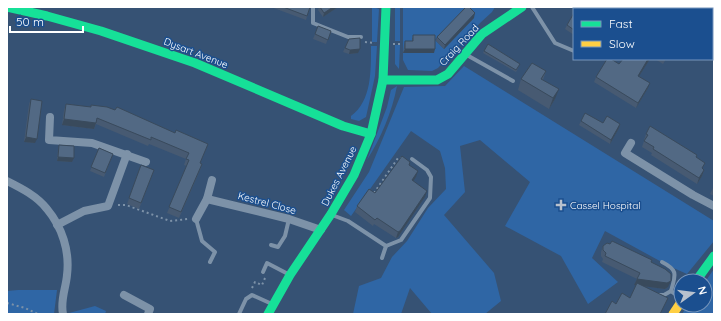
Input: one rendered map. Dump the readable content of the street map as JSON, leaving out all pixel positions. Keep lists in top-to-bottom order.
{
  "streets": {
    "street": [
      "Craig Road",
      "Dysart Avenue",
      "Dukes Avenue",
      "Kestrel Close"
    ]
  },
  "crossings": [
    ["Craig Road", "Dukes Avenue"],
    ["Dysart Avenue", "Dukes Avenue"],
    ["Dukes Avenue", "Kestrel Close"]
  ],
  "places": {
    "health": ["Cassel Hospital"]
  },
  "legend": ["Fast", "Slow"],
  "scale_bar": "50 m",
  "north": "right"
}
